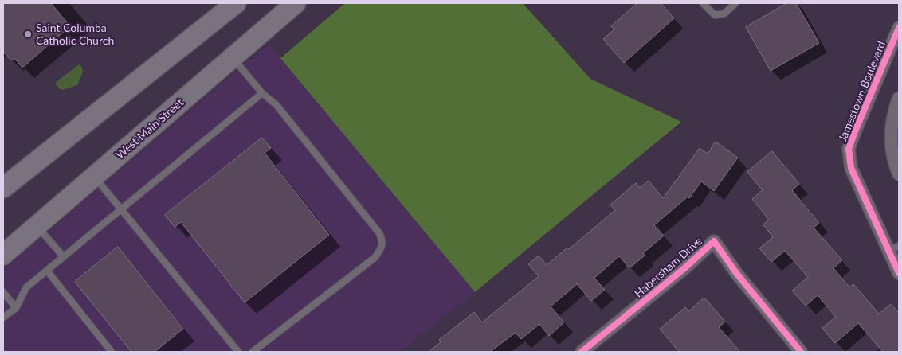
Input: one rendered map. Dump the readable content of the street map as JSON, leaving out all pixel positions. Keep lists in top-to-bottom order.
{
  "streets": {
    "main road": ["West Main Street"],
    "street": ["Jamestown Boulevard", "Habersham Drive"]
  },
  "places": ["Saint Columba Catholic Church"]
}
